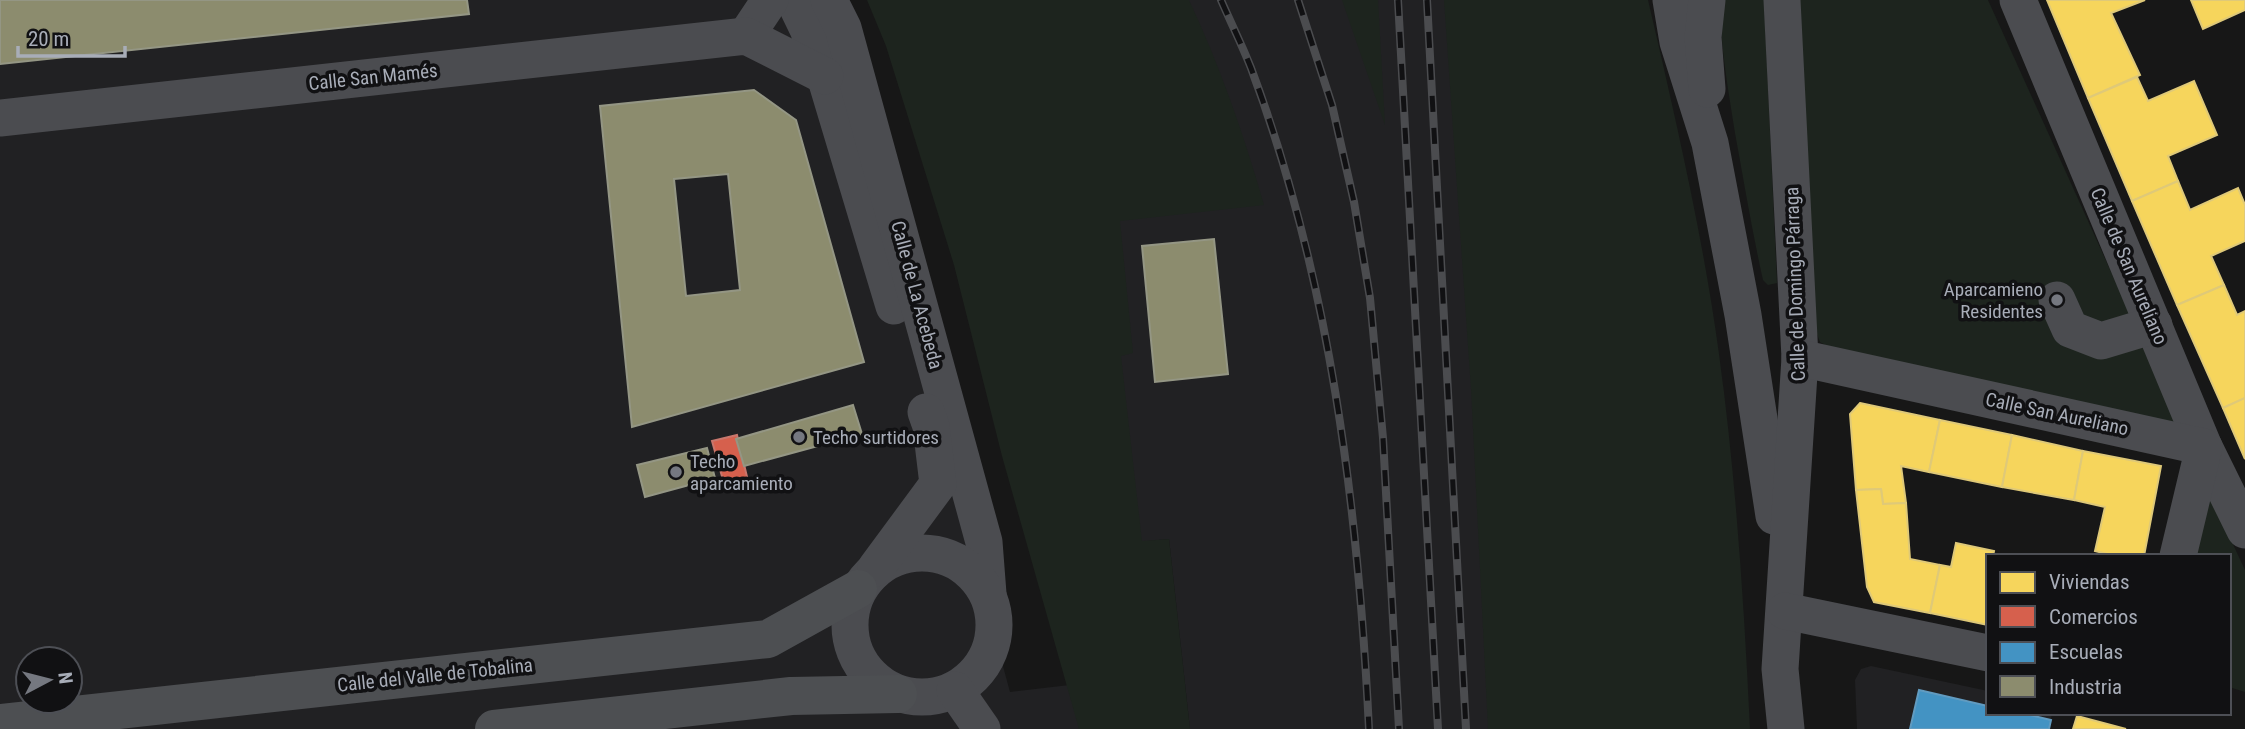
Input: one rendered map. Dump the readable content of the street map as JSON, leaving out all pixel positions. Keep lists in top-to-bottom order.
{
  "streets": {
    "main road": ["Calle del Valle de Tobalina"],
    "street": [
      "Calle San Mamés",
      "Calle de San Aureliano",
      "Calle de Domingo Párraga",
      "Calle de La Acebeda",
      "Calle San Aureliano"
    ]
  },
  "crossings": [
    ["Calle de San Aureliano", "Calle San Aureliano"],
    ["Calle de Domingo Párraga", "Calle San Aureliano"],
    ["Calle de La Acebeda", "Calle del Valle de Tobalina"]
  ],
  "places": ["Aparcamieno Residentes", "Techo surtidores", "Techo aparcamiento"],
  "legend": [
    "Viviendas",
    "Comercios",
    "Escuelas",
    "Industria"
  ],
  "scale_bar": "20 m",
  "north": "right"
}
